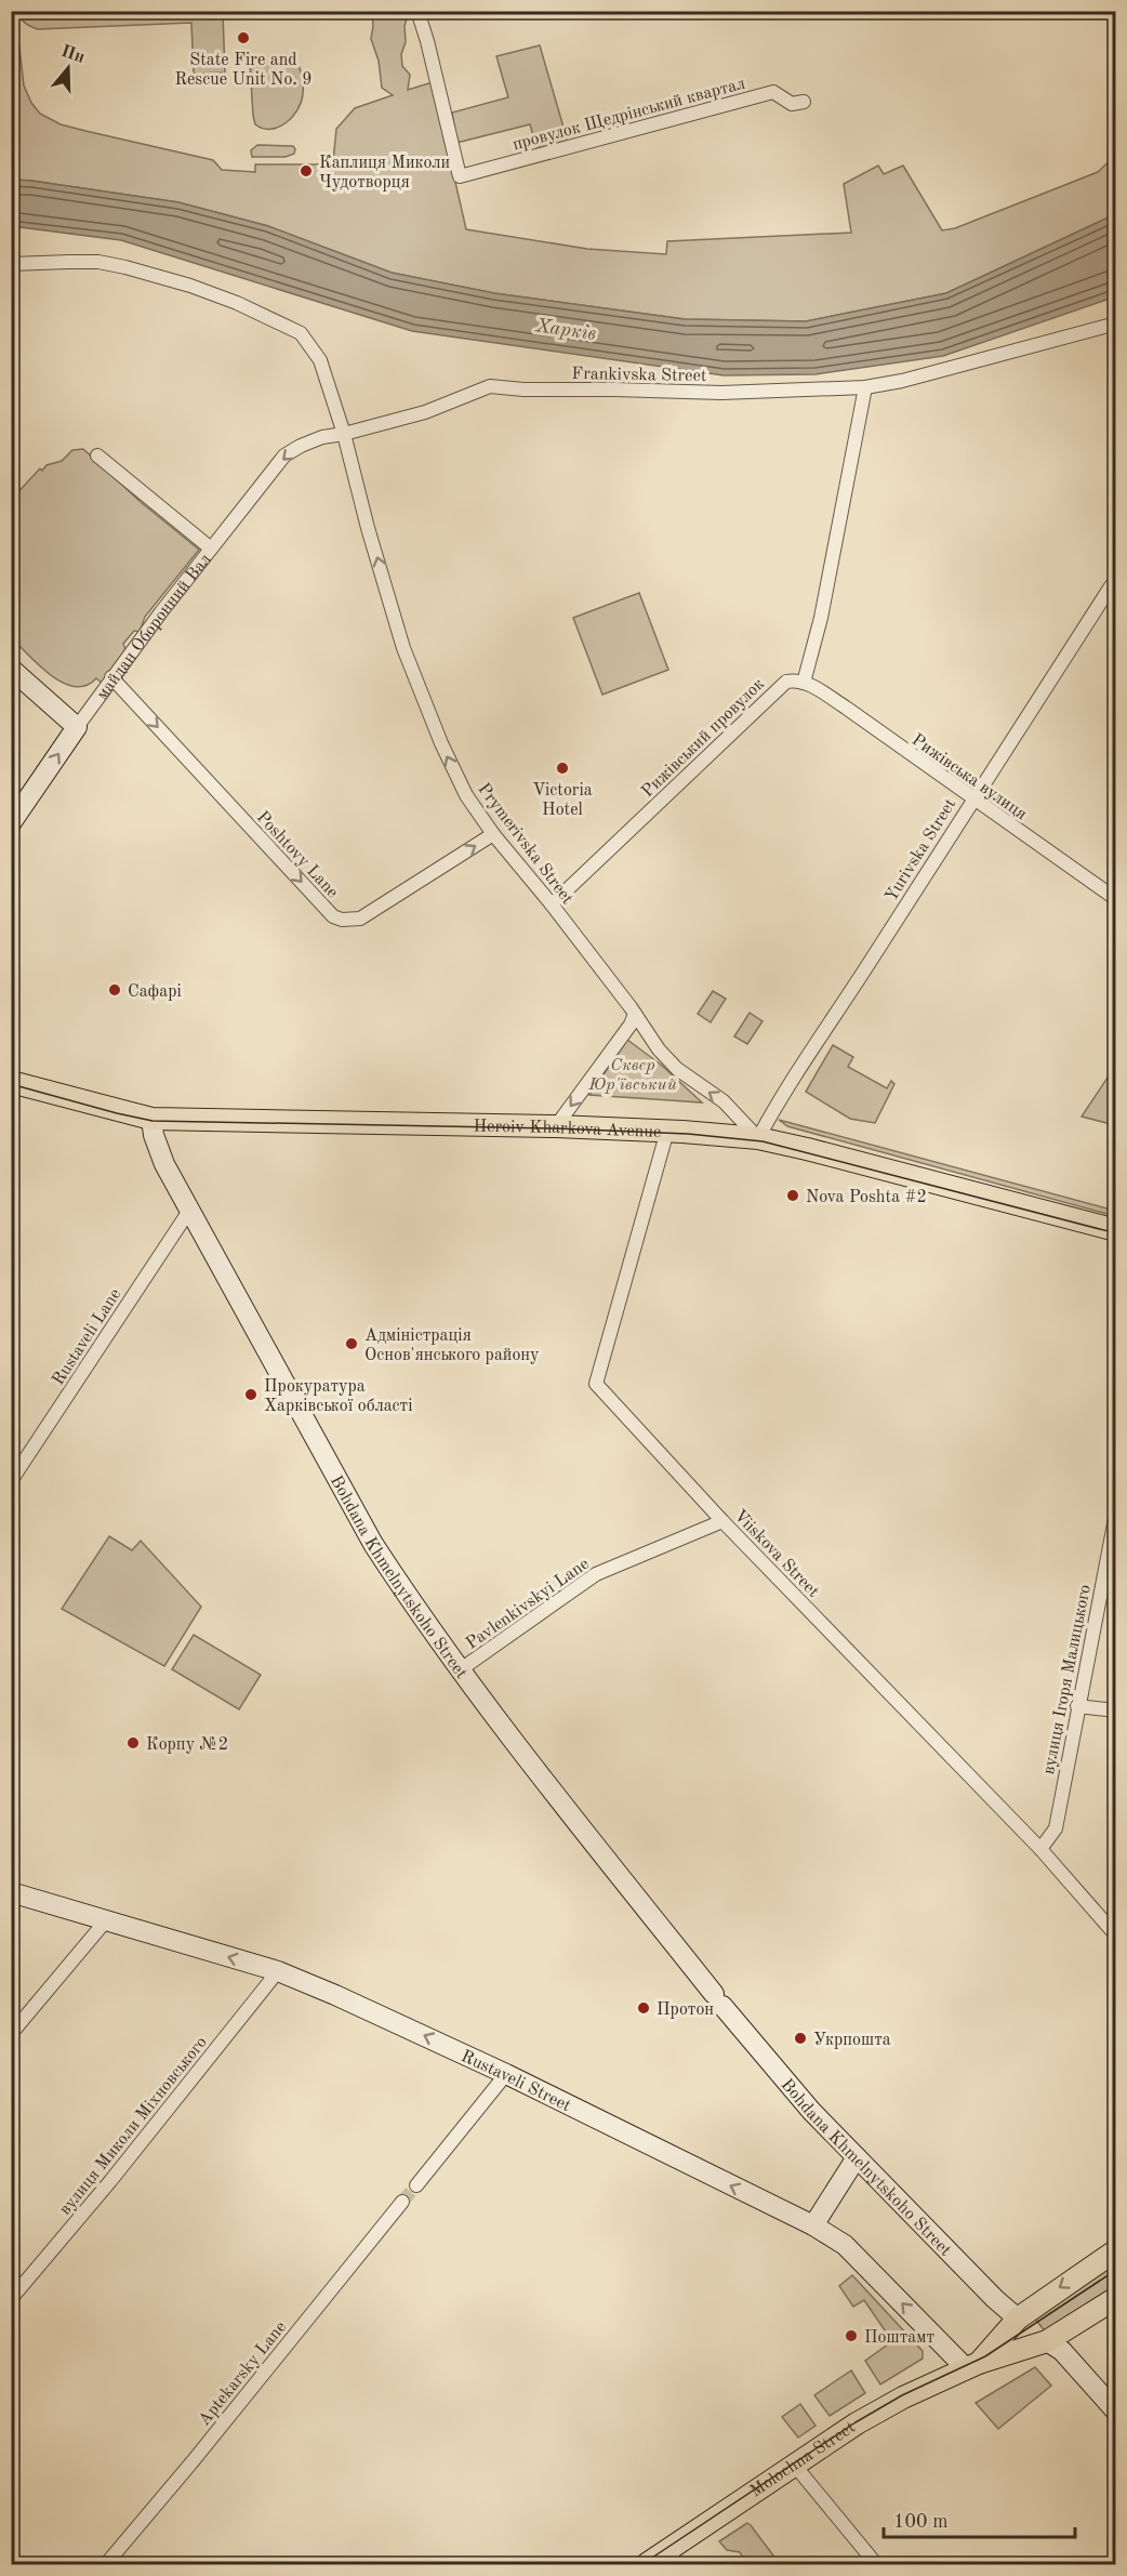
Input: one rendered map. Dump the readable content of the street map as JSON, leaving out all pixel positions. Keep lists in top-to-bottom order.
{
  "streets": {
    "main road": [
      "майдан Оборонний Вал",
      "Heroiv Kharkova Avenue",
      "Bohdana Khmelnytskoho Street",
      "Rustaveli Street",
      "Molochna Street"
    ],
    "street": [
      "провулок Щедрінський квартал",
      "Frankivska Street",
      "Рижівський провулок",
      "Рижівська вулиця",
      "Prymerivska Street",
      "Yurivska Street",
      "Poshtovy Lane",
      "Rustaveli Lane",
      "Viiskova Street",
      "Pavlenkivskyi Lane",
      "вулиця Ігоря Малицького",
      "вулиця Миколи Міхновського",
      "Aptekarsky Lane"
    ]
  },
  "crossings": [
    ["Frankivska Street", "майдан Оборонний Вал"],
    ["Frankivska Street", "Prymerivska Street"],
    ["майдан Оборонний Вал", "Poshtovy Lane"],
    ["Рижівський провулок", "Рижівська вулиця"],
    ["Рижівський провулок", "Prymerivska Street"],
    ["Рижівська вулиця", "Yurivska Street"],
    ["Prymerivska Street", "Yurivska Street"],
    ["Prymerivska Street", "Poshtovy Lane"],
    ["Prymerivska Street", "Heroiv Kharkova Avenue"],
    ["Yurivska Street", "Heroiv Kharkova Avenue"],
    ["Heroiv Kharkova Avenue", "Viiskova Street"],
    ["Heroiv Kharkova Avenue", "Bohdana Khmelnytskoho Street"],
    ["Rustaveli Lane", "Bohdana Khmelnytskoho Street"],
    ["Viiskova Street", "Pavlenkivskyi Lane"],
    ["Viiskova Street", "вулиця Ігоря Малицького"],
    ["Bohdana Khmelnytskoho Street", "Pavlenkivskyi Lane"],
    ["Rustaveli Street", "вулиця Миколи Міхновського"],
    ["Rustaveli Street", "Molochna Street"]
  ],
  "one_way": ["Prymerivska Street", "Poshtovy Lane", "Rustaveli Street"],
  "water": ["Харків"],
  "parks": ["Сквер Юр'ївський"],
  "places": [
    "State Fire and Rescue Unit No. 9",
    "Каплиця Миколи Чудотворця",
    "Victoria Hotel",
    "Сафарі",
    "Nova Poshta #2",
    "Адміністрація Основ'янського району",
    "Прокуратура Харківської області",
    "Корпу №2",
    "Протон",
    "Укрпошта",
    "Поштамт"
  ],
  "scale_bar": "100 m",
  "north": "top"
}
